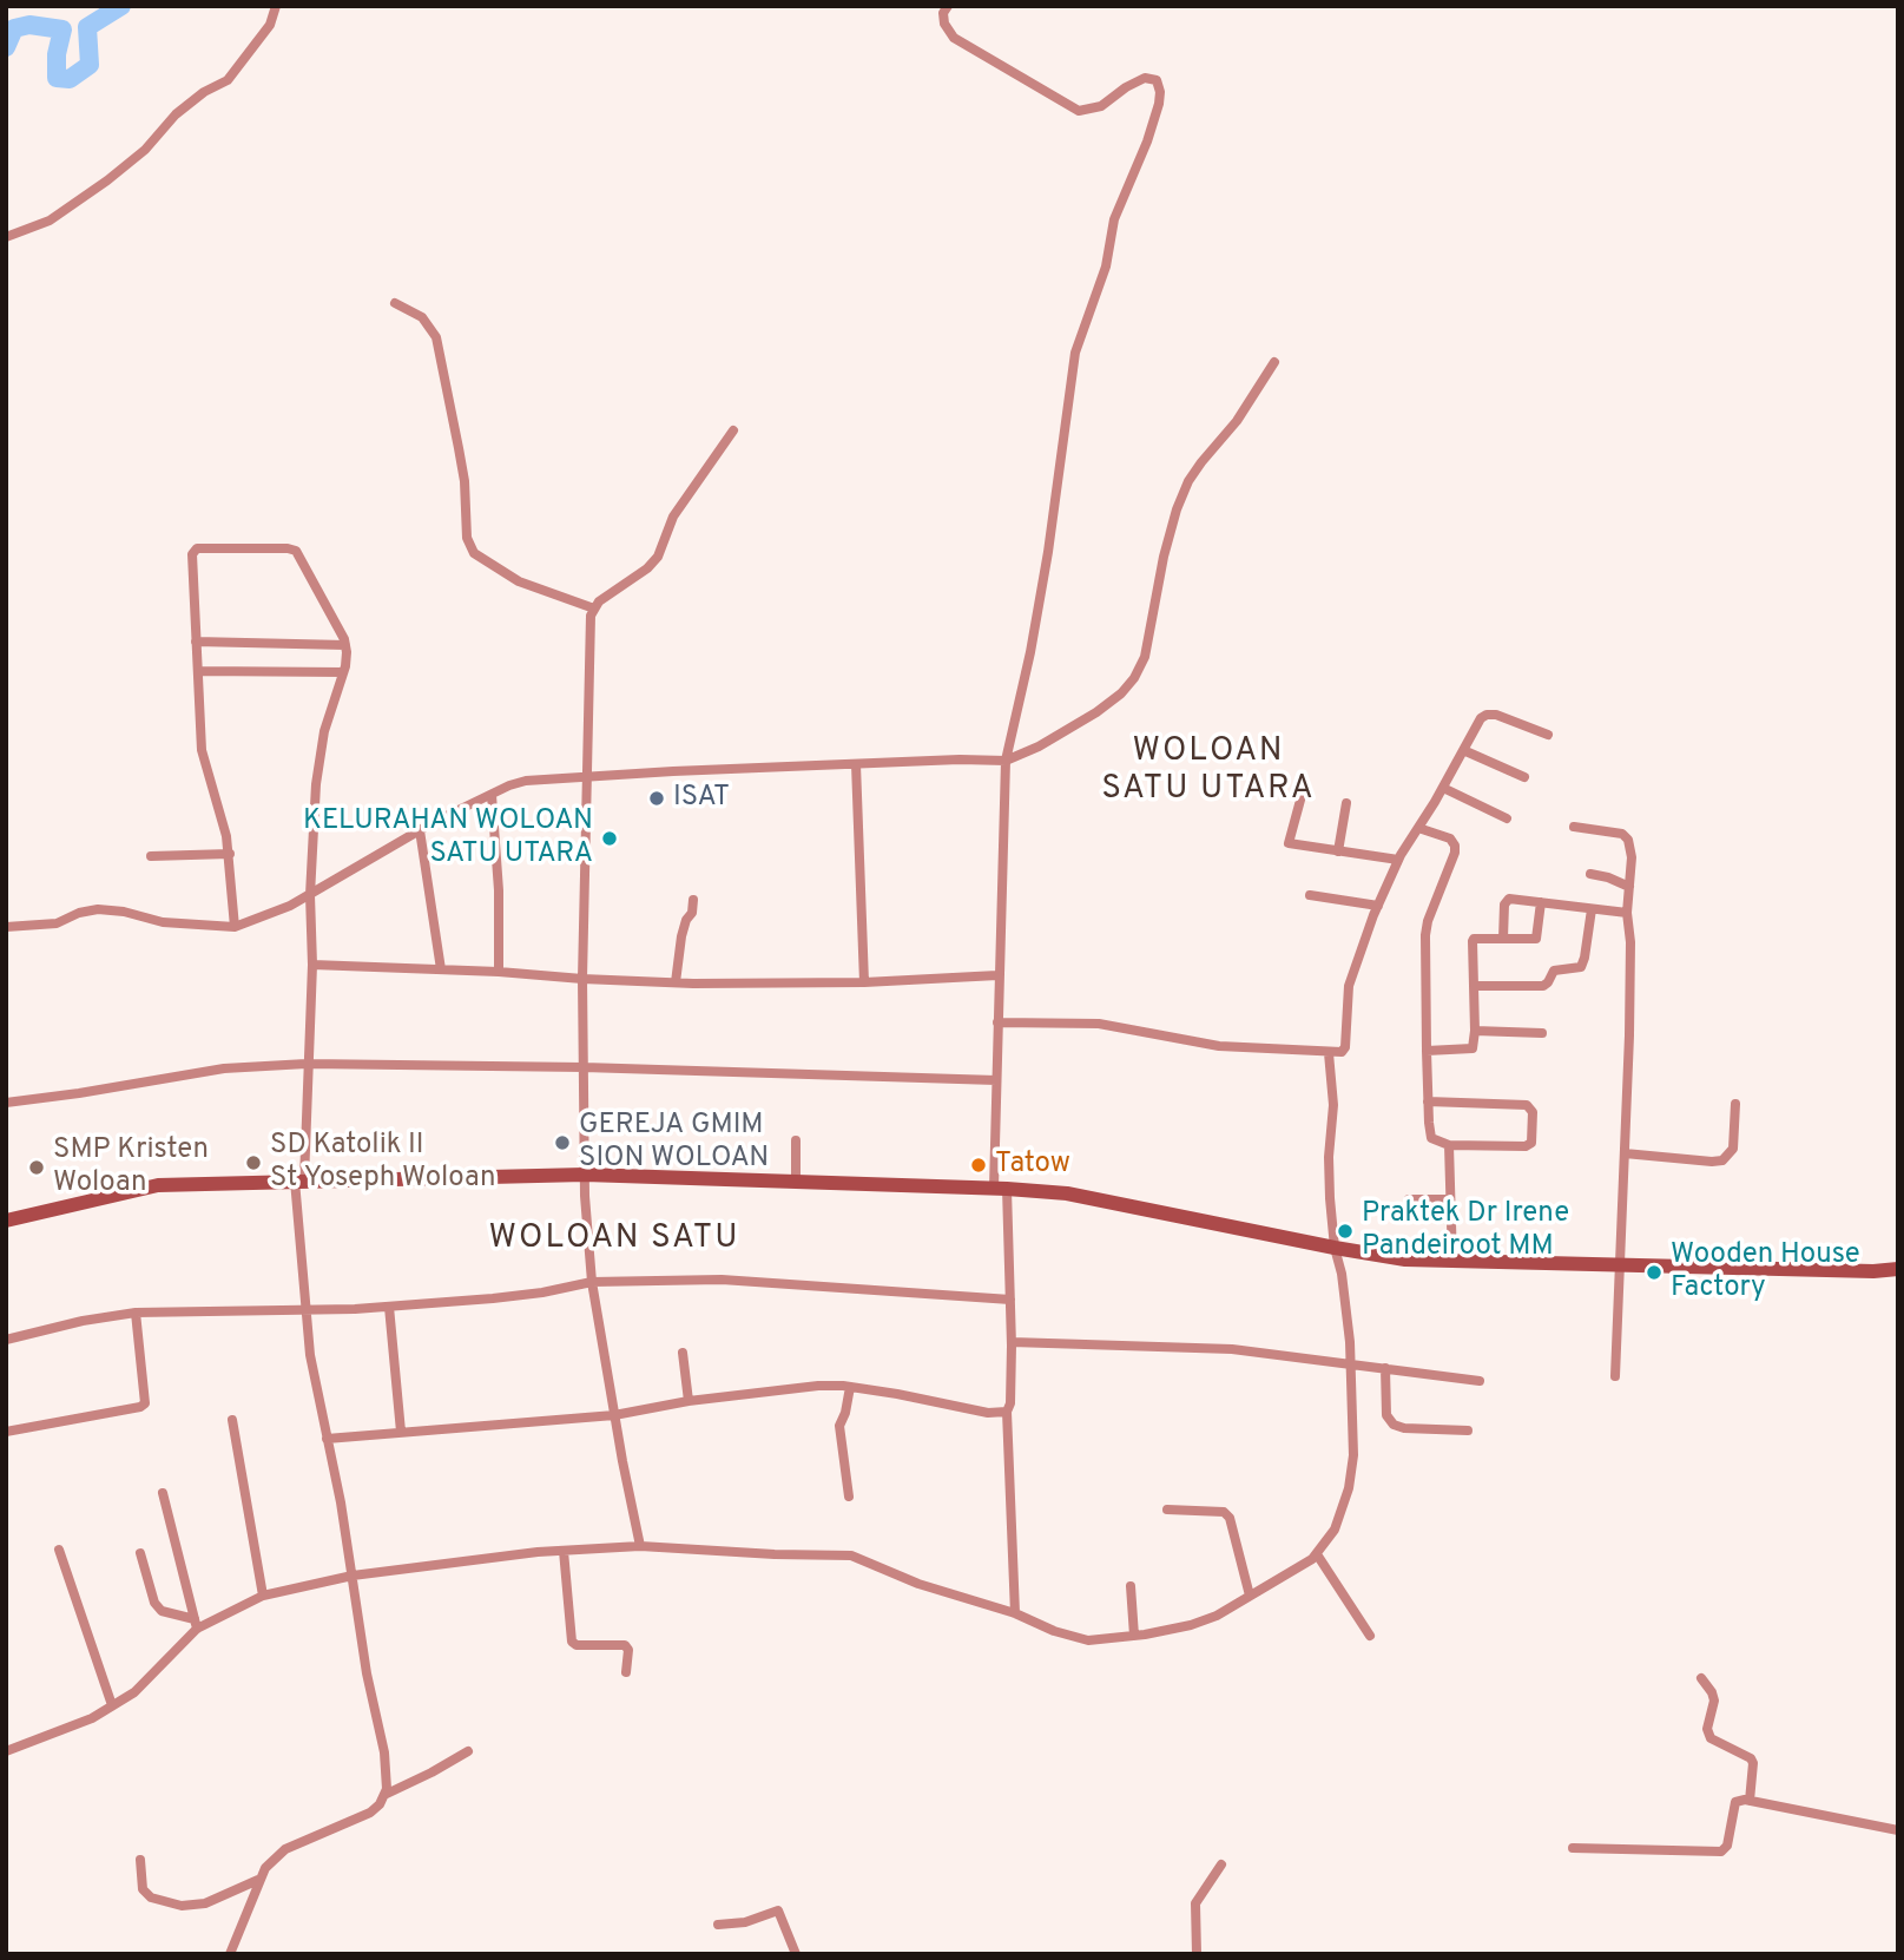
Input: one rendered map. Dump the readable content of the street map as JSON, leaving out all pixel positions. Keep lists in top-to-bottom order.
{
  "districts": ["WOLOAN SATU UTARA", "WOLOAN SATU"],
  "places": [
    "ISAT",
    "KELURAHAN WOLOAN SATU UTARA",
    "GEREJA GMIM SION WOLOAN",
    "SD Katolik II St Yoseph Woloan",
    "Tatow",
    "SMP Kristen Woloan",
    "Praktek Dr Irene Pandeiroot MM",
    "Wooden House Factory"
  ]
}
